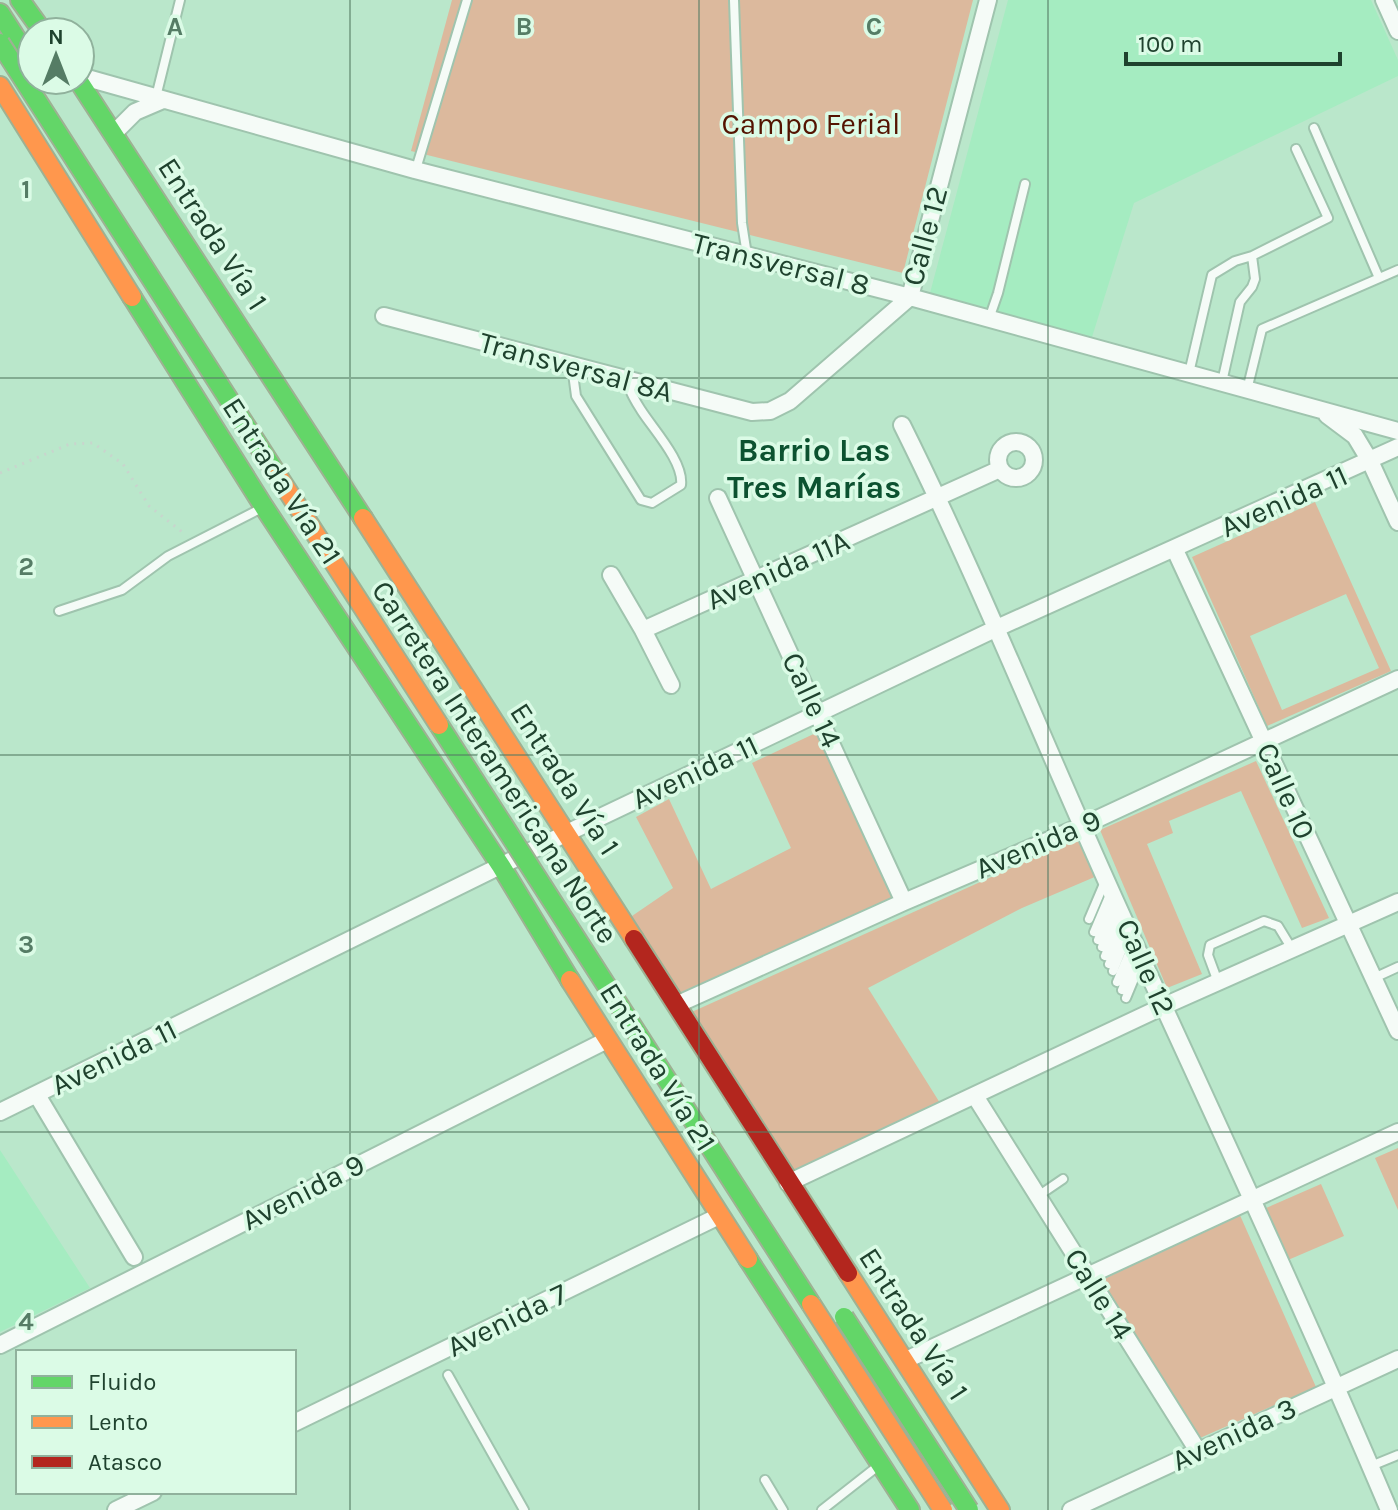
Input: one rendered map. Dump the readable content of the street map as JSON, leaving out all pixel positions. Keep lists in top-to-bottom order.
{
  "streets": {
    "main road": ["Entrada Vía 1", "Entrada Vía 21", "Carretera Interamericana Norte"],
    "street": [
      "Calle 12",
      "Transversal 8",
      "Transversal 8A",
      "Avenida 11",
      "Avenida 11A",
      "Calle 14",
      "Calle 10",
      "Avenida 9",
      "Avenida 7",
      "Avenida 3"
    ]
  },
  "crossings": [
    ["Entrada Vía 1", "Avenida 11"],
    ["Entrada Vía 1", "Avenida 9"],
    ["Calle 12", "Transversal 8"],
    ["Calle 12", "Transversal 8A"],
    ["Calle 12", "Avenida 11"],
    ["Calle 12", "Avenida 11A"],
    ["Calle 12", "Avenida 9"],
    ["Calle 12", "Avenida 3"],
    ["Entrada Vía 21", "Avenida 11"],
    ["Entrada Vía 21", "Avenida 9"],
    ["Entrada Vía 21", "Avenida 7"],
    ["Avenida 11", "Calle 14"],
    ["Avenida 11", "Calle 10"],
    ["Avenida 11A", "Calle 14"],
    ["Calle 14", "Avenida 9"],
    ["Calle 14", "Avenida 3"],
    ["Calle 10", "Avenida 9"]
  ],
  "districts": ["Barrio Las Tres Marías"],
  "parks": ["Campo Ferial"],
  "legend": ["Fluido", "Lento", "Atasco"],
  "scale_bar": "100 m",
  "north": "top",
  "grid": {
    "columns": ["A", "B", "C"],
    "rows": [
      "1",
      "2",
      "3",
      "4"
    ]
  }
}
